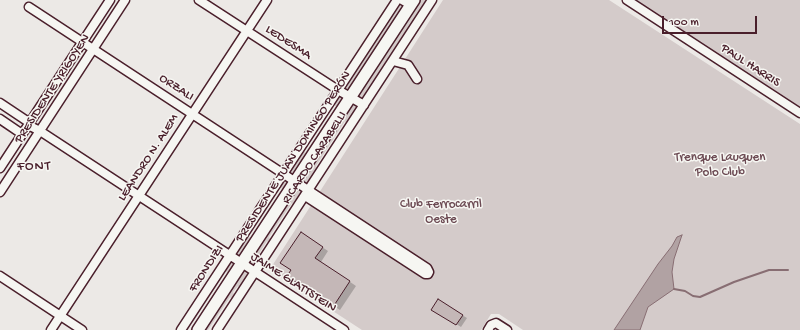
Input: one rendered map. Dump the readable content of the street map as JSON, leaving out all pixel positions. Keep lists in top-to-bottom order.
{
  "streets": {
    "main road": ["PRESIDENTE JUAN DOMINGO PERÓN"],
    "street": [
      "LEDESMA",
      "PAUL HARRIS",
      "ORZALI",
      "PRESIDENTE YRIGOYEN",
      "LEANDRO N. ALEM",
      "RICARDO CARABELLI",
      "FRONDIZI",
      "JAIME GLATTSTEIN"
    ]
  },
  "crossings": [
    ["LEDESMA", "PRESIDENTE JUAN DOMINGO PERÓN"],
    ["LEDESMA", "LEANDRO N. ALEM"],
    ["LEDESMA", "RICARDO CARABELLI"],
    ["LEDESMA", "FRONDIZI"],
    ["ORZALI", "PRESIDENTE YRIGOYEN"],
    ["ORZALI", "PRESIDENTE JUAN DOMINGO PERÓN"],
    ["ORZALI", "LEANDRO N. ALEM"],
    ["ORZALI", "RICARDO CARABELLI"],
    ["ORZALI", "FRONDIZI"],
    ["PRESIDENTE YRIGOYEN", "JAIME GLATTSTEIN"],
    ["PRESIDENTE JUAN DOMINGO PERÓN", "JAIME GLATTSTEIN"],
    ["LEANDRO N. ALEM", "JAIME GLATTSTEIN"],
    ["RICARDO CARABELLI", "JAIME GLATTSTEIN"],
    ["FRONDIZI", "JAIME GLATTSTEIN"]
  ],
  "districts": ["FONT"],
  "parks": ["Trenque Lauquen Polo Club", "Club Ferrocarril Oeste"],
  "scale_bar": "100 m"
}
